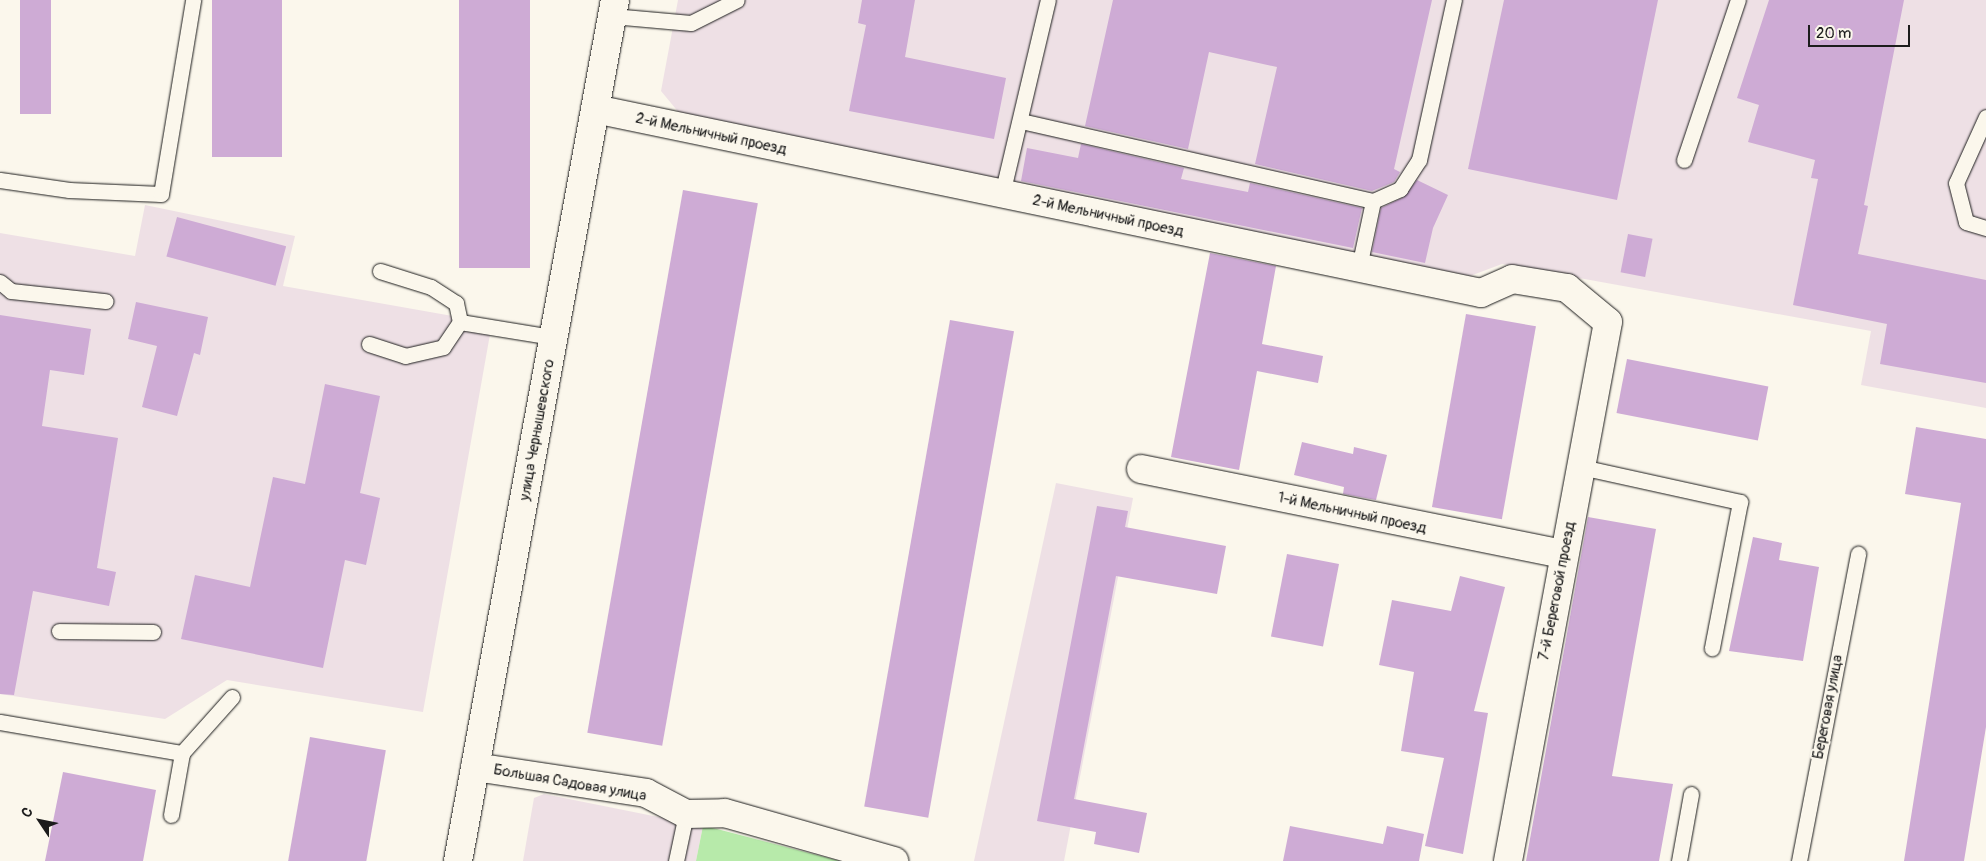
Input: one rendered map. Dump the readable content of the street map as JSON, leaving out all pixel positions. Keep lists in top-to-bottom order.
{
  "streets": {
    "street": [
      "2-й Мельничный проезд",
      "улица Чернышевского",
      "1-й Мельничный проезд",
      "7-й Береговой проезд",
      "Большая Садовая улица"
    ],
    "lane": ["Береговая улица"]
  },
  "crossings": [
    ["2-й Мельничный проезд", "улица Чернышевского"],
    ["2-й Мельничный проезд", "7-й Береговой проезд"],
    ["улица Чернышевского", "Большая Садовая улица"],
    ["1-й Мельничный проезд", "7-й Береговой проезд"]
  ],
  "scale_bar": "20 m",
  "north": "top left"
}
